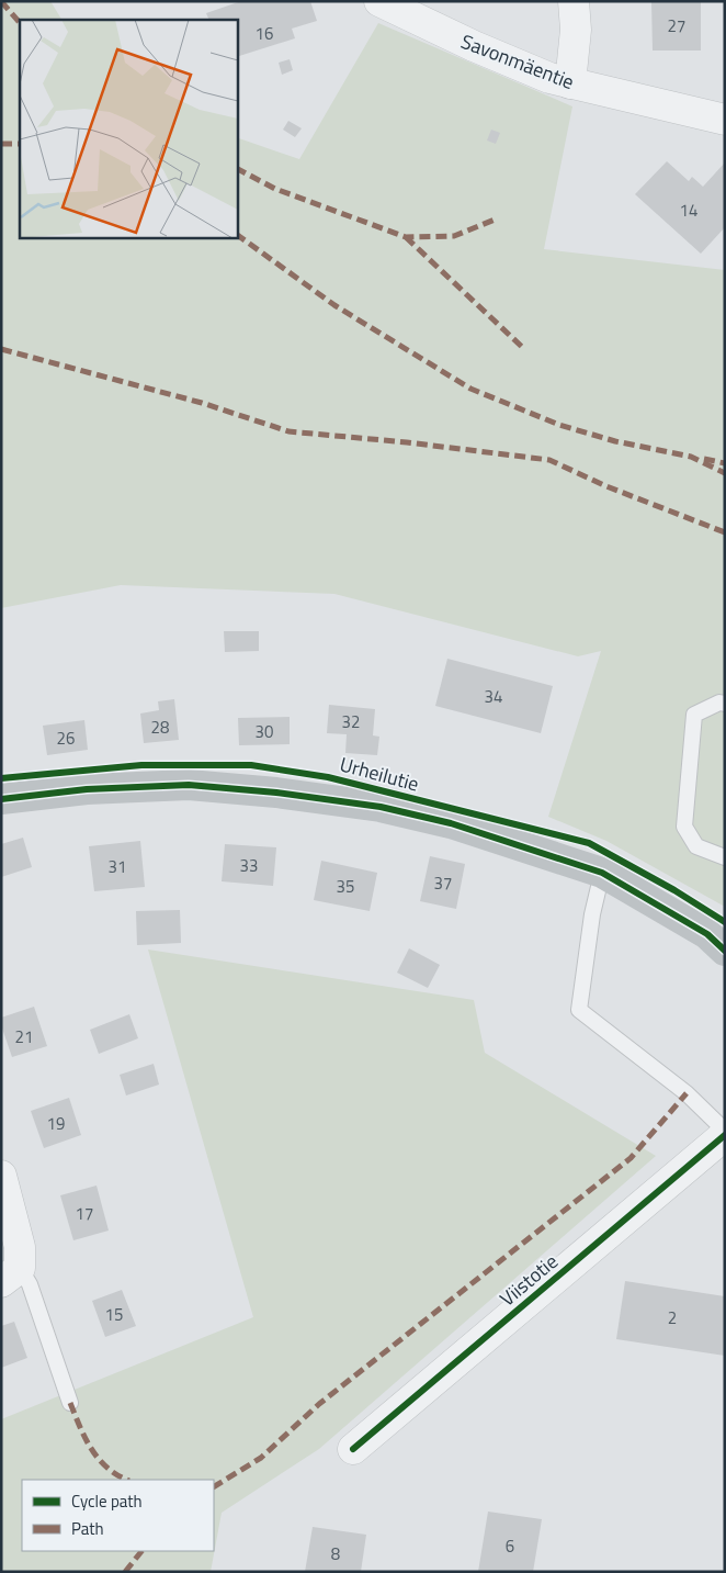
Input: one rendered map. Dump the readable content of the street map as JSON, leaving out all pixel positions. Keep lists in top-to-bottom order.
{
  "streets": {
    "street": ["Savonmäentie", "Urheilutie", "Viistotie"]
  },
  "house_numbers": [
    "27",
    "16",
    "14",
    "34",
    "32",
    "28",
    "30",
    "26",
    "33",
    "31",
    "37",
    "35",
    "21",
    "19",
    "17",
    "15",
    "2",
    "6",
    "8"
  ],
  "legend": ["Cycle path", "Path"]
}
